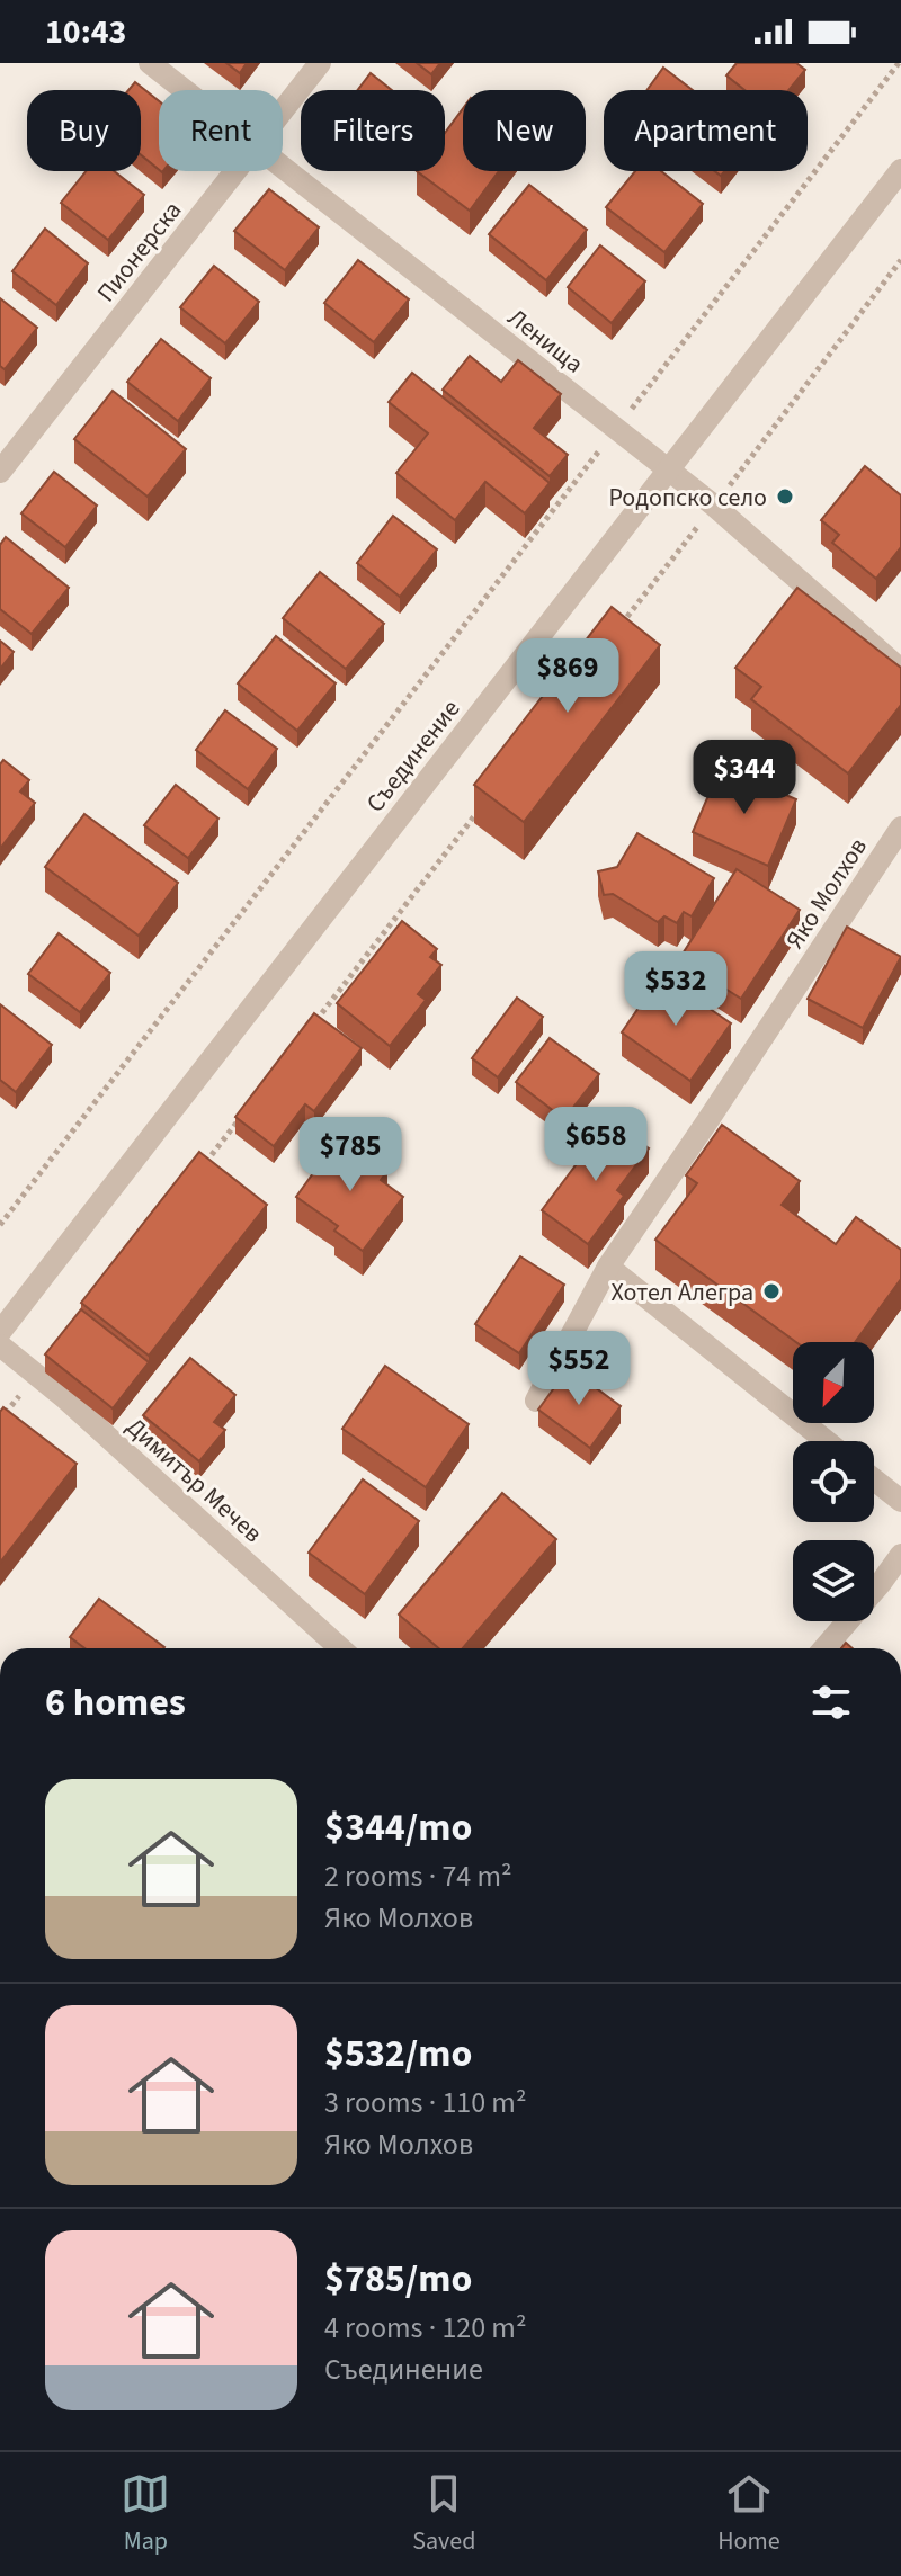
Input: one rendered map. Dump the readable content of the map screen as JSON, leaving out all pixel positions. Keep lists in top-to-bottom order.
{
  "streets": {
    "street": [
      "Пионерска",
      "Ленища",
      "Съединение",
      "Яко Молхов",
      "Димитър Мечев"
    ]
  },
  "crossings": [
    ["Ленища", "Съединение"]
  ],
  "places": ["Родопско село", "Хотел Алегра"],
  "north": "bottom left",
  "page": {
    "status": "10:43",
    "chip": [
      "Buy",
      "Rent",
      "Filters",
      "New",
      "Apartment"
    ],
    "price": [
      "$869",
      "$344",
      "$532",
      "$658",
      "$785",
      "$552"
    ],
    "heading": "6 homes",
    "list": [
      {
        "name": "$344/mo",
        "note": "2 rooms · 74 m² · Яко Молхов"
      },
      {
        "name": "$532/mo",
        "note": "3 rooms · 110 m² · Яко Молхов"
      },
      {
        "name": "$785/mo",
        "note": "4 rooms · 120 m² · Съединение"
      }
    ],
    "tabs": ["Map", "Saved", "Home"]
  }
}
